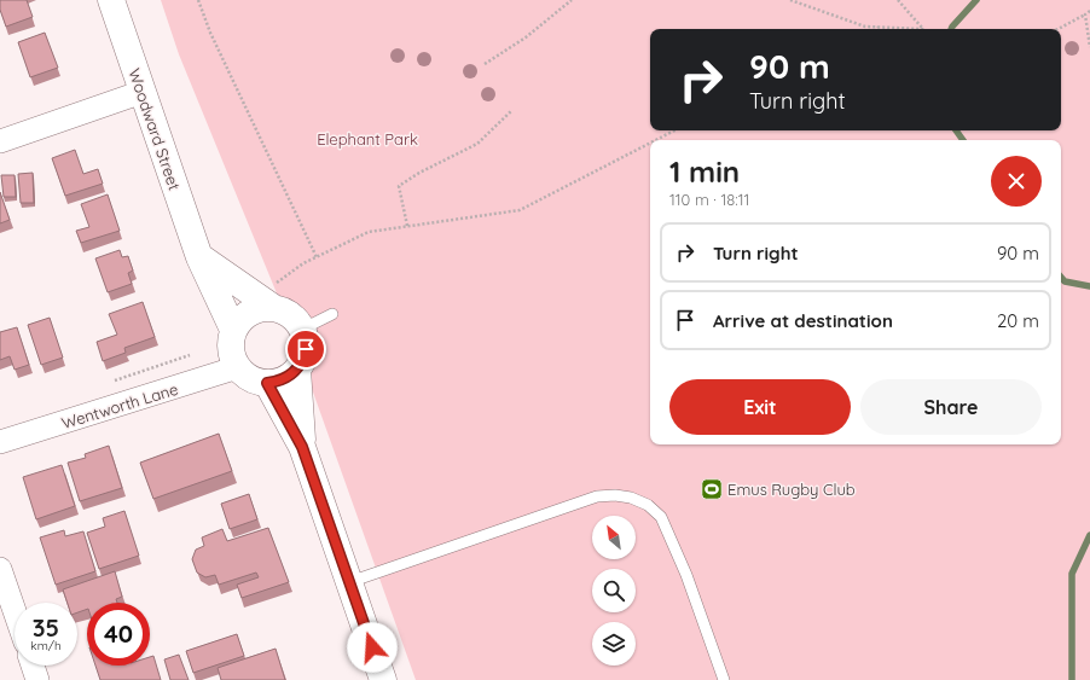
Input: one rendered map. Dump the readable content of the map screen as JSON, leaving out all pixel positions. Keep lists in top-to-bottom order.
{
  "streets": {
    "street": ["Woodward Street", "Wentworth Lane"]
  },
  "crossings": [
    ["Woodward Street", "Wentworth Lane"]
  ],
  "parks": ["Elephant Park"],
  "places": {
    "sports": ["Emus Rugby Club"]
  },
  "north": "top left",
  "page": {
    "turn": ["90 m", "Turn right"],
    "heading": ["1 min", "110 m · 18:11"],
    "list": [
      {
        "name": "Turn right",
        "value": "90 m"
      },
      {
        "name": "Arrive at destination",
        "value": "20 m"
      }
    ],
    "buttons": ["Exit", "Share"],
    "speed": "35 km/h",
    "limit": "40"
  }
}
